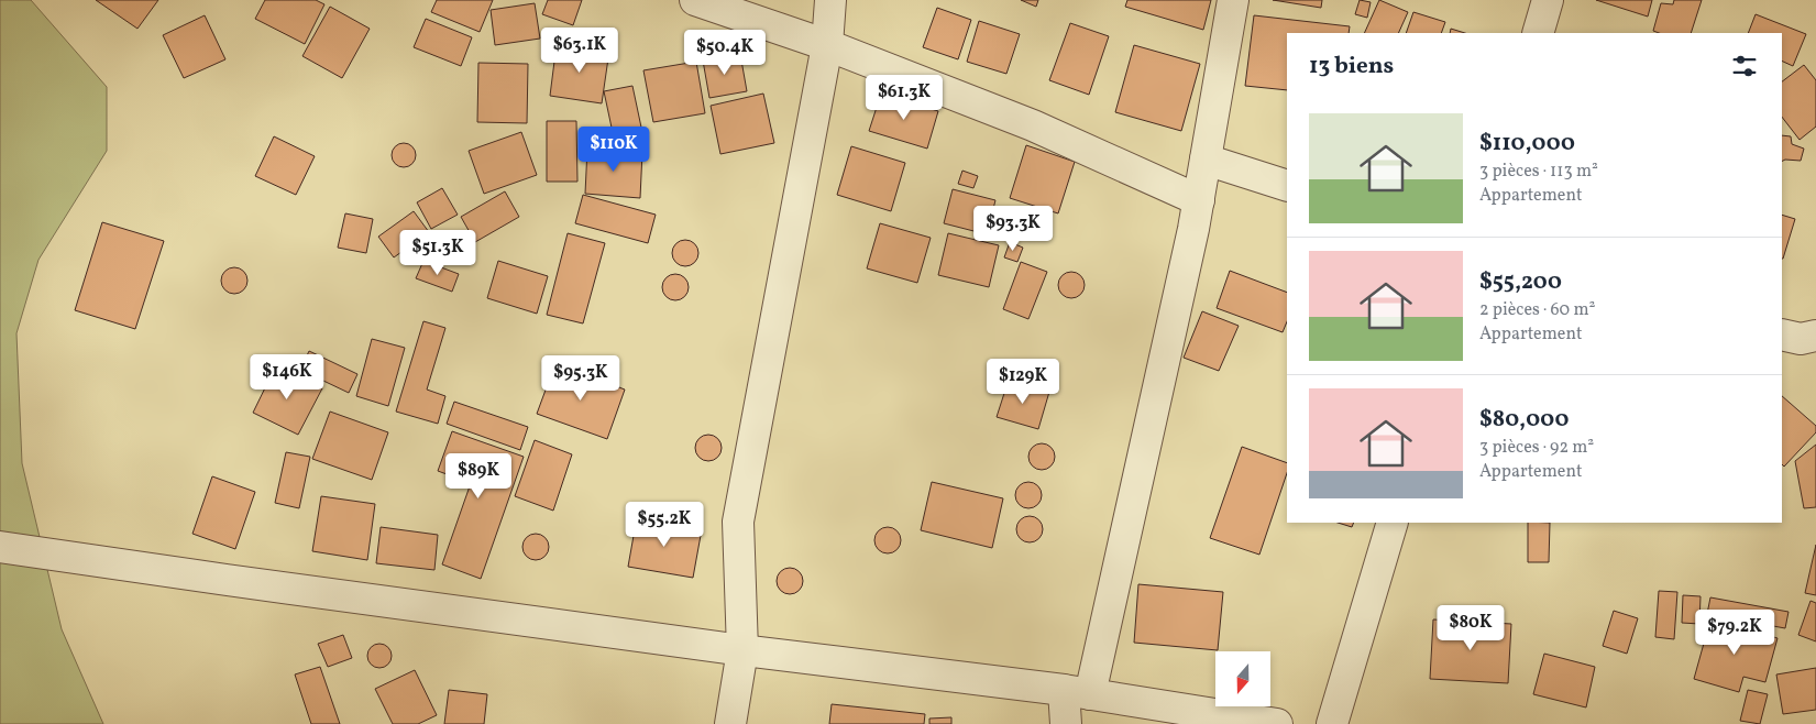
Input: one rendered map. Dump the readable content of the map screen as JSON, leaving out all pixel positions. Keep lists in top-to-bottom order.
{
  "north": "bottom",
  "page": {
    "price": [
      "$63.1K",
      "$50.4K",
      "$61.3K",
      "$110K",
      "$93.3K",
      "$51.3K",
      "$146K",
      "$95.3K",
      "$129K",
      "$89K",
      "$55.2K",
      "$80K",
      "$79.2K"
    ],
    "heading": "13 biens",
    "list": [
      {
        "name": "$110,000",
        "note": "3 pièces · 113 m² · Appartement"
      },
      {
        "name": "$55,200",
        "note": "2 pièces · 60 m² · Appartement"
      },
      {
        "name": "$80,000",
        "note": "3 pièces · 92 m² · Appartement"
      }
    ]
  }
}
